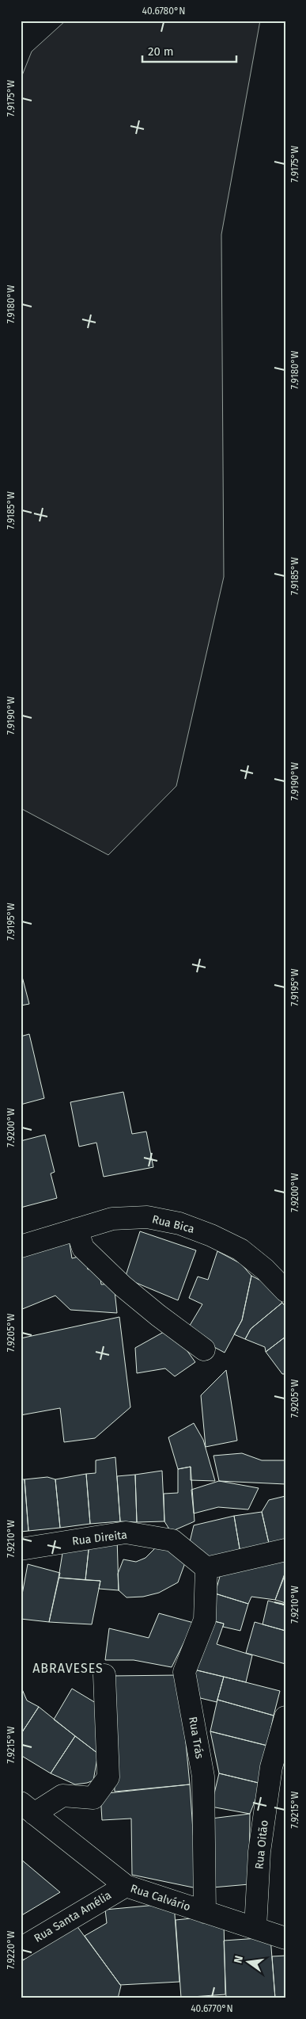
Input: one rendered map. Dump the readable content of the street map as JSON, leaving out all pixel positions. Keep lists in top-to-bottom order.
{
  "streets": {
    "street": [
      "Rua Bica",
      "Rua Direita",
      "Rua Trás",
      "Rua Oitão",
      "Rua Calvário",
      "Rua Santa Amélia"
    ]
  },
  "crossings": [
    ["Rua Direita", "Rua Trás"],
    ["Rua Trás", "Rua Calvário"],
    ["Rua Oitão", "Rua Calvário"],
    ["Rua Calvário", "Rua Santa Amélia"]
  ],
  "districts": ["ABRAVESES"],
  "scale_bar": "20 m",
  "north": "left",
  "coordinates": [
    "40.6780°N",
    "7.9175°W",
    "7.9180°W",
    "7.9185°W",
    "7.9190°W",
    "7.9195°W",
    "7.9200°W",
    "7.9205°W",
    "7.9210°W",
    "7.9215°W",
    "7.9220°W",
    "40.6770°N"
  ]
}
